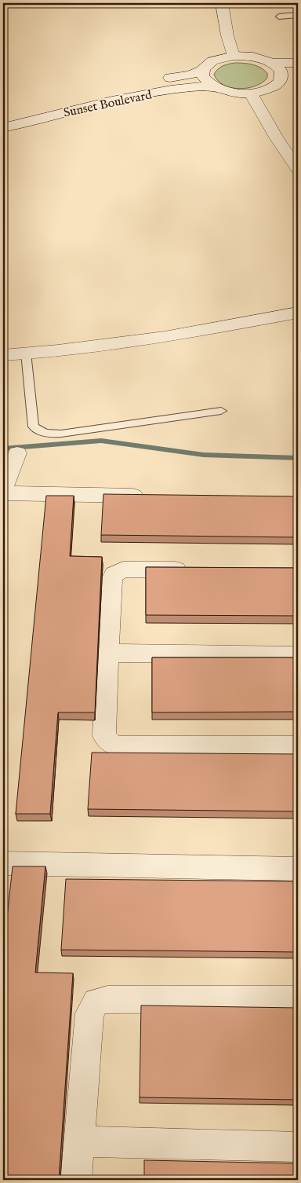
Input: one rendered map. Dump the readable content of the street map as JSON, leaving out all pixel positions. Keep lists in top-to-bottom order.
{
  "streets": {
    "street": ["Sunset Boulevard"]
  }
}
